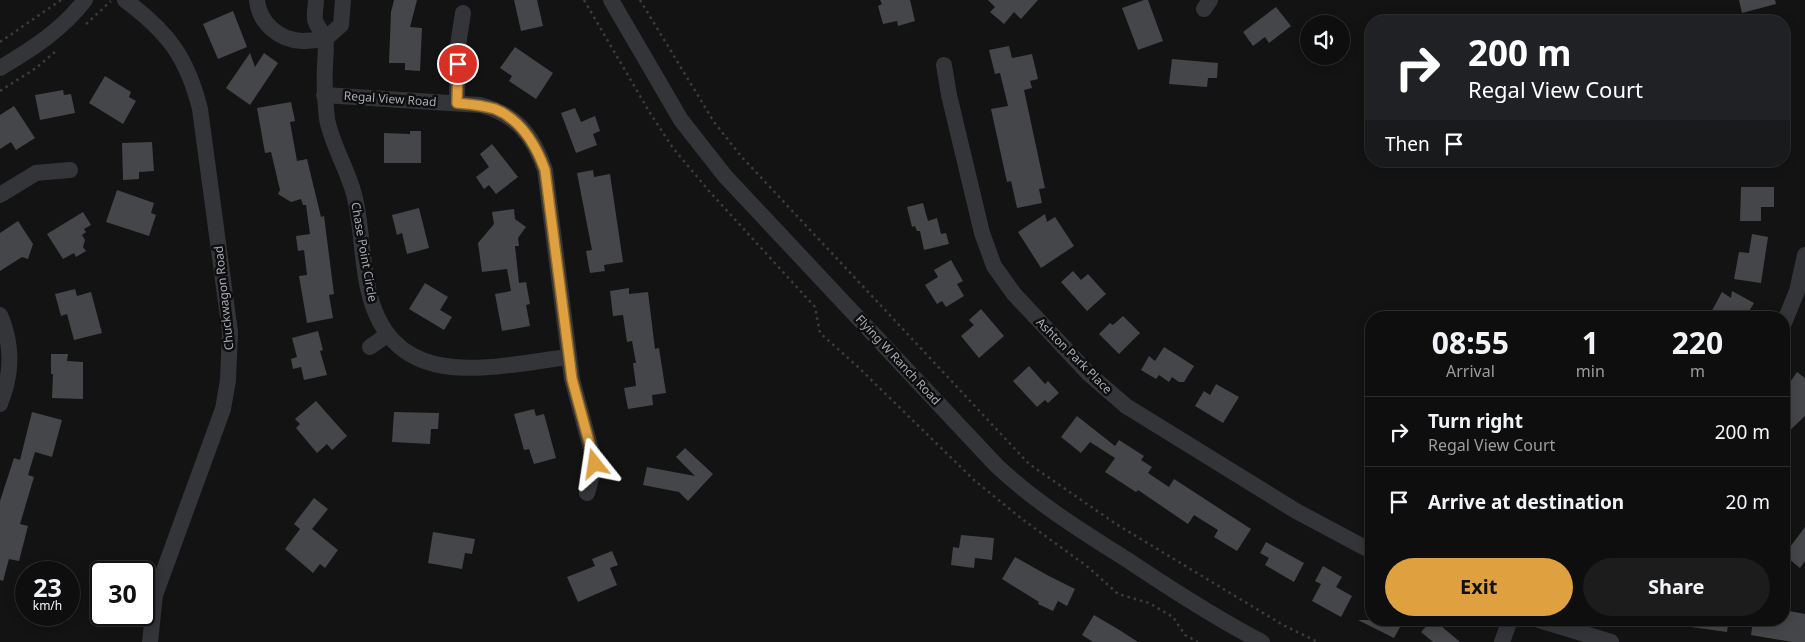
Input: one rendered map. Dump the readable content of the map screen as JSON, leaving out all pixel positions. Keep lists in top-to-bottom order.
{
  "streets": {
    "street": [
      "Regal View Road",
      "Chase Point Circle",
      "Chuckwagon Road",
      "Ashton Park Place",
      "Flying W Ranch Road"
    ]
  },
  "crossings": [
    ["Regal View Road", "Chase Point Circle"]
  ],
  "page": {
    "turn": ["200 m", "Regal View Court"],
    "then": "Then",
    "eta": [
      "08:55",
      "Arrival",
      "1",
      "min",
      "220",
      "m"
    ],
    "list": [
      {
        "name": "Turn right",
        "note": "Regal View Court",
        "value": "200 m"
      },
      {
        "name": "Arrive at destination",
        "value": "20 m"
      }
    ],
    "buttons": ["Exit", "Share"],
    "speed": "23 km/h",
    "limit": "30"
  }
}
